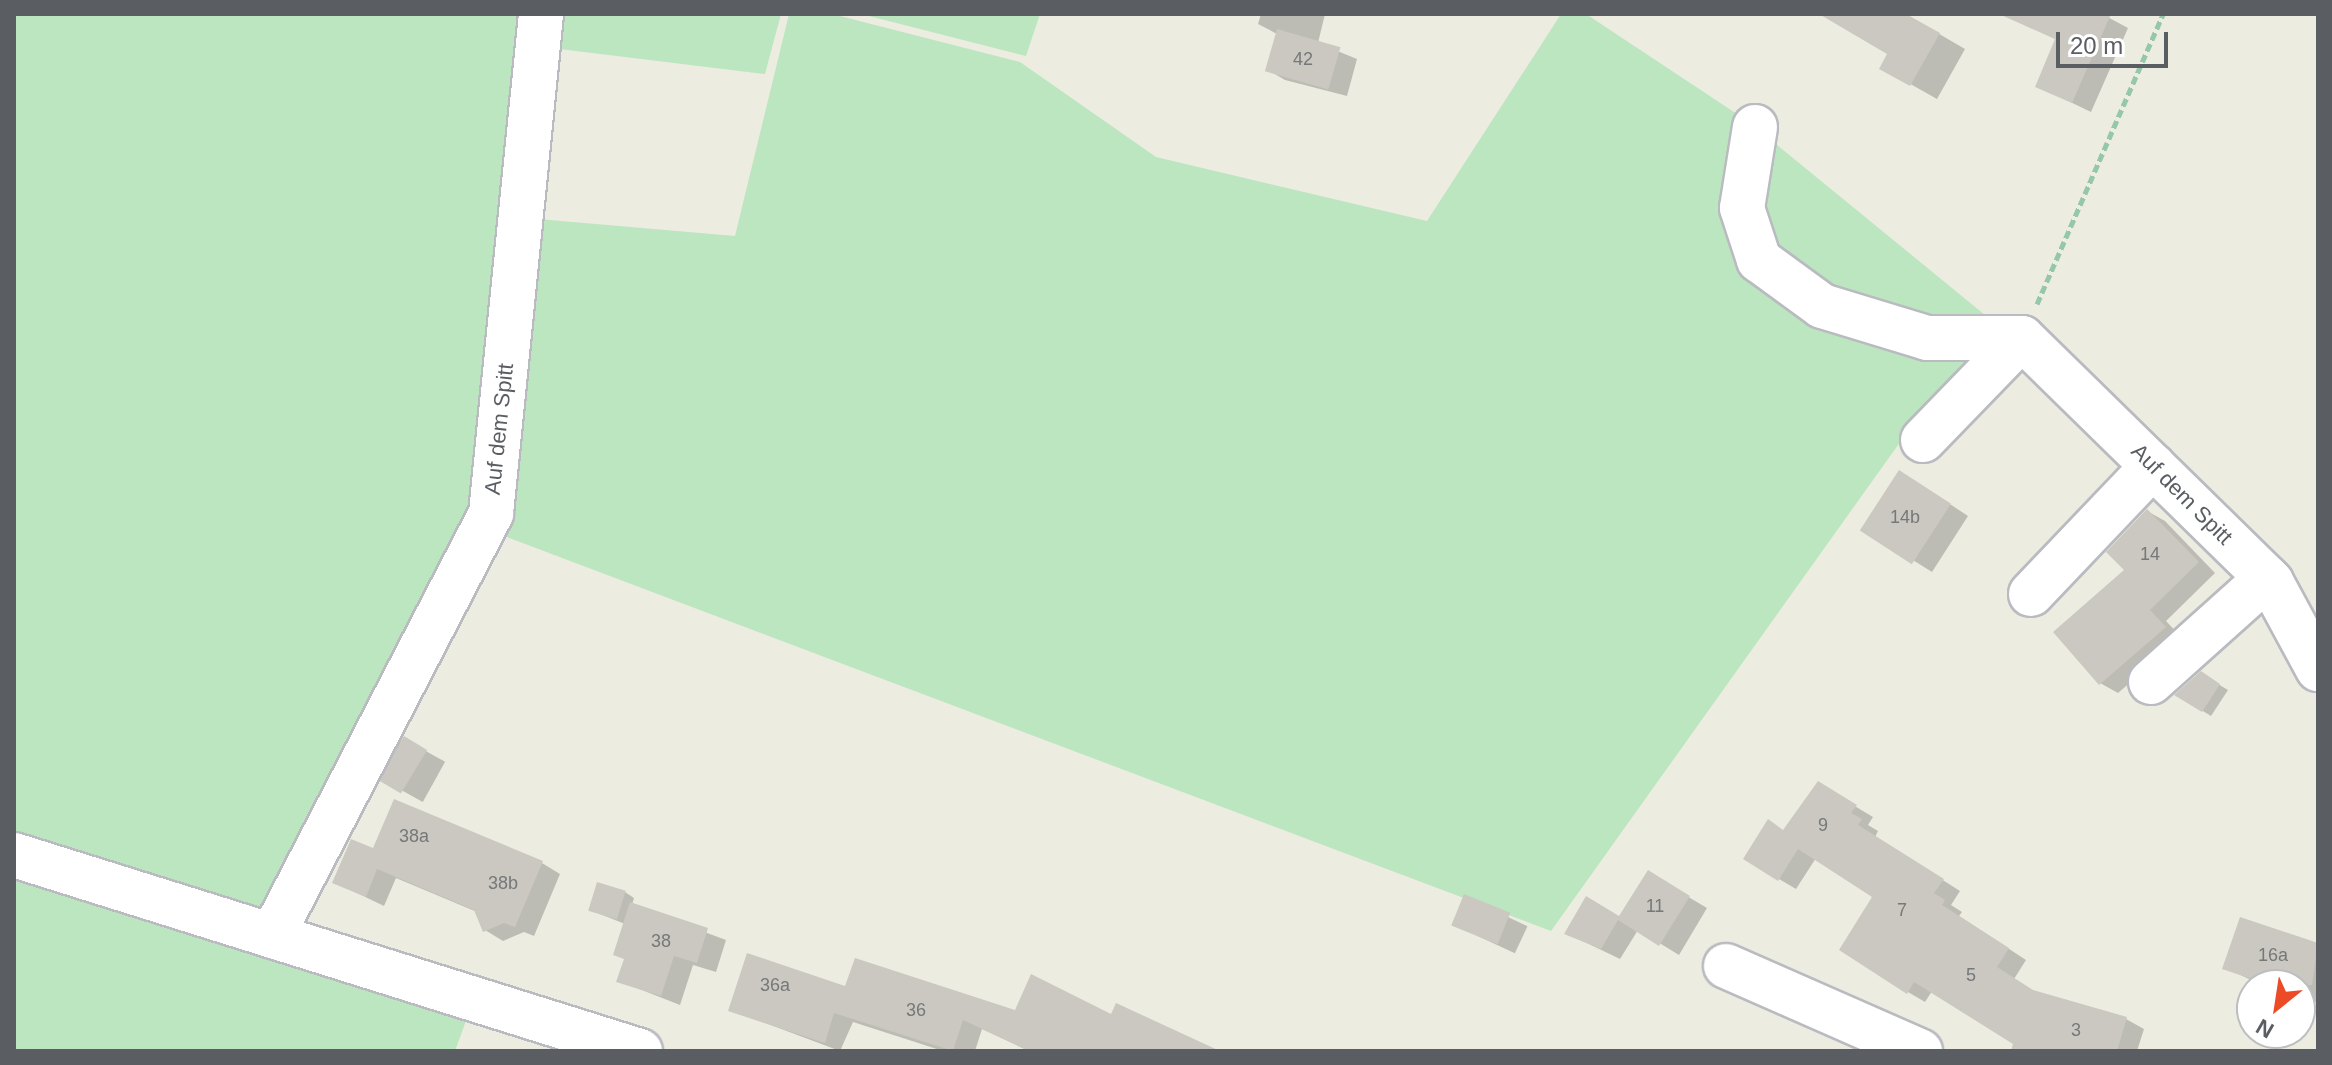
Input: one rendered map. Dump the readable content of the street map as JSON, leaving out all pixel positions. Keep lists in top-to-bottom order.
{
  "streets": {
    "street": ["Auf dem Spitt"]
  },
  "house_numbers": [
    "42",
    "14b",
    "14",
    "9",
    "38a",
    "38b",
    "11",
    "7",
    "38",
    "16a",
    "5",
    "36a",
    "36",
    "3"
  ],
  "scale_bar": "20 m",
  "north": "bottom left"
}
